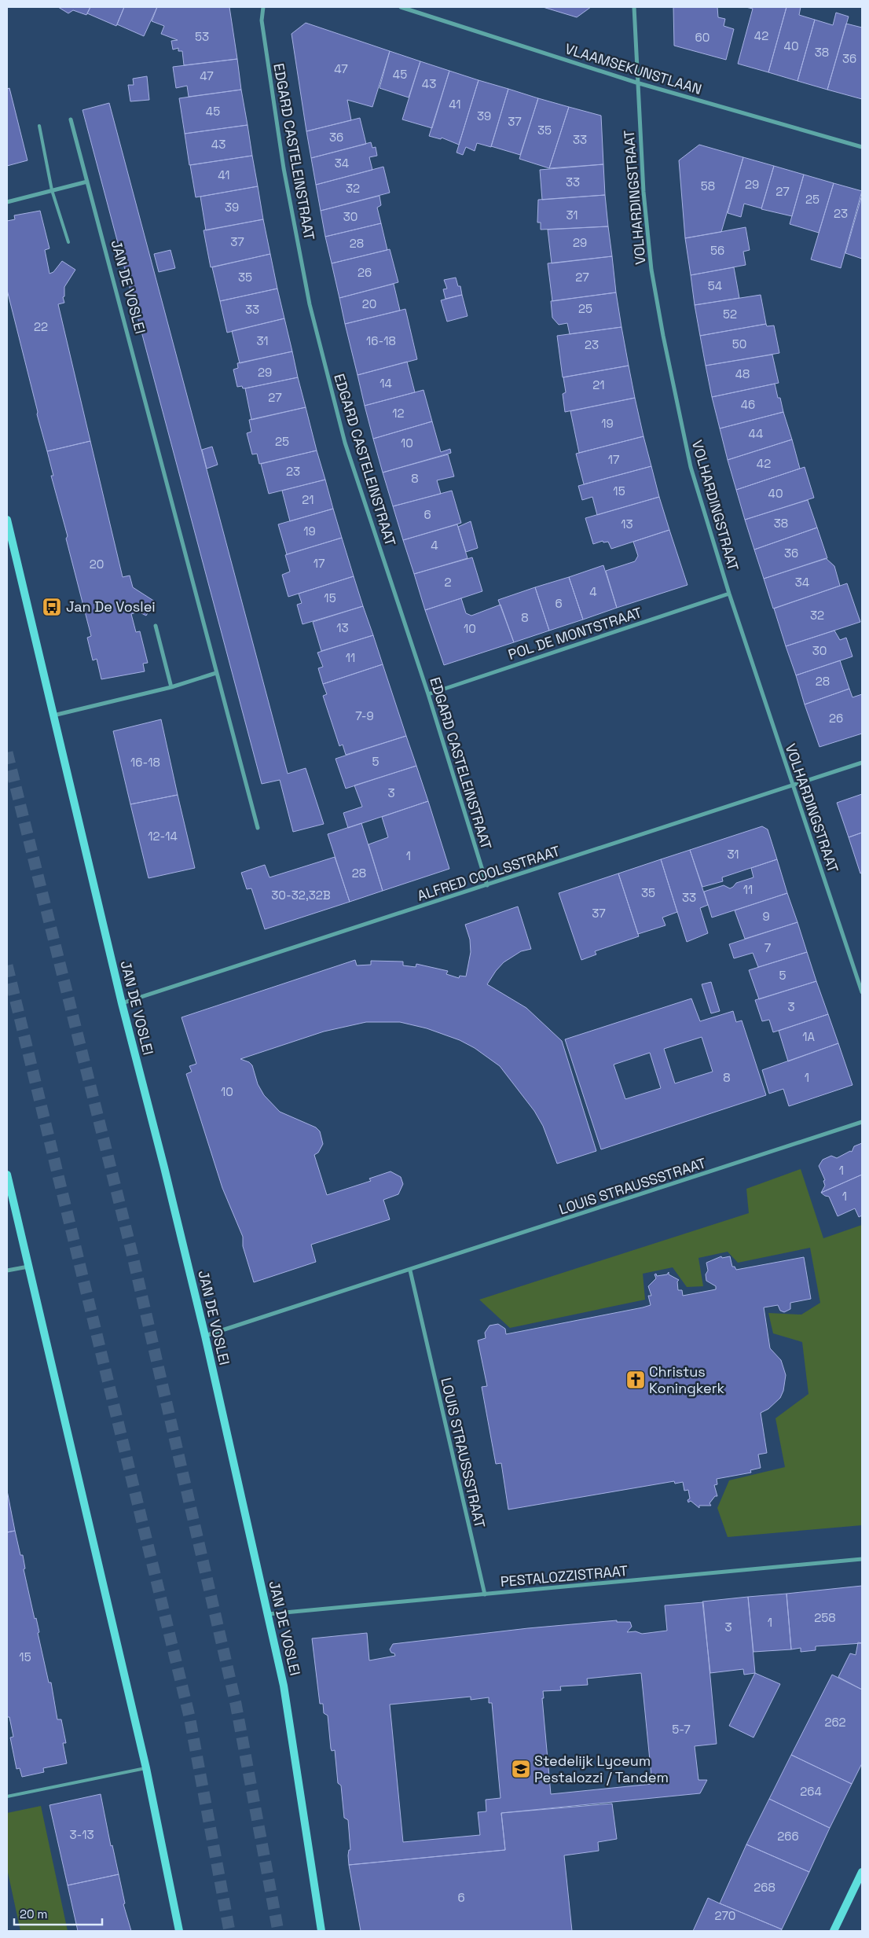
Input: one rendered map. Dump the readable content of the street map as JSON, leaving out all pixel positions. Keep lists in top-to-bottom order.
{
  "streets": {
    "main road": ["JAN DE VOSLEI"],
    "street": [
      "VLAAMSEKUNSTLAAN",
      "EDGARD CASTELEINSTRAAT",
      "VOLHARDINGSTRAAT",
      "POL DE MONTSTRAAT",
      "ALFRED COOLSSTRAAT",
      "LOUIS STRAUSSSTRAAT",
      "PESTALOZZISTRAAT"
    ]
  },
  "crossings": [
    ["VLAAMSEKUNSTLAAN", "VOLHARDINGSTRAAT"],
    ["EDGARD CASTELEINSTRAAT", "POL DE MONTSTRAAT"],
    ["EDGARD CASTELEINSTRAAT", "ALFRED COOLSSTRAAT"],
    ["VOLHARDINGSTRAAT", "POL DE MONTSTRAAT"],
    ["VOLHARDINGSTRAAT", "ALFRED COOLSSTRAAT"],
    ["JAN DE VOSLEI", "ALFRED COOLSSTRAAT"],
    ["JAN DE VOSLEI", "LOUIS STRAUSSSTRAAT"],
    ["JAN DE VOSLEI", "PESTALOZZISTRAAT"],
    ["LOUIS STRAUSSSTRAAT", "PESTALOZZISTRAAT"]
  ],
  "places": {
    "bus stop": ["Jan De Voslei"],
    "church": ["Christus Koningkerk"],
    "school or university": ["Stedelijk Lyceum Pestalozzi / Tandem"]
  },
  "house_numbers": [
    "42",
    "53",
    "60",
    "40",
    "38",
    "36",
    "47",
    "45",
    "47",
    "43",
    "41",
    "45",
    "39",
    "37",
    "35",
    "36",
    "33",
    "43",
    "34",
    "41",
    "33",
    "29",
    "58",
    "32",
    "27",
    "25",
    "39",
    "23",
    "31",
    "30",
    "37",
    "29",
    "28",
    "56",
    "26",
    "35",
    "27",
    "54",
    "20",
    "25",
    "33",
    "52",
    "22",
    "31",
    "16-18",
    "50",
    "23",
    "29",
    "48",
    "14",
    "21",
    "27",
    "46",
    "12",
    "19",
    "44",
    "25",
    "10",
    "17",
    "42",
    "23",
    "8",
    "15",
    "40",
    "21",
    "6",
    "38",
    "13",
    "19",
    "4",
    "36",
    "17",
    "20",
    "2",
    "34",
    "4",
    "15",
    "6",
    "32",
    "8",
    "13",
    "10",
    "30",
    "11",
    "28",
    "7-9",
    "26",
    "5",
    "16-18",
    "3",
    "12-14",
    "31",
    "1",
    "28",
    "11",
    "35",
    "30-32,32B",
    "33",
    "37",
    "9",
    "7",
    "5",
    "3",
    "1A",
    "8",
    "1",
    "10",
    "1",
    "1",
    "258",
    "1",
    "3",
    "15",
    "262",
    "5-7",
    "264",
    "3-13",
    "266",
    "268",
    "6",
    "270"
  ],
  "scale_bar": "20 m"
}
